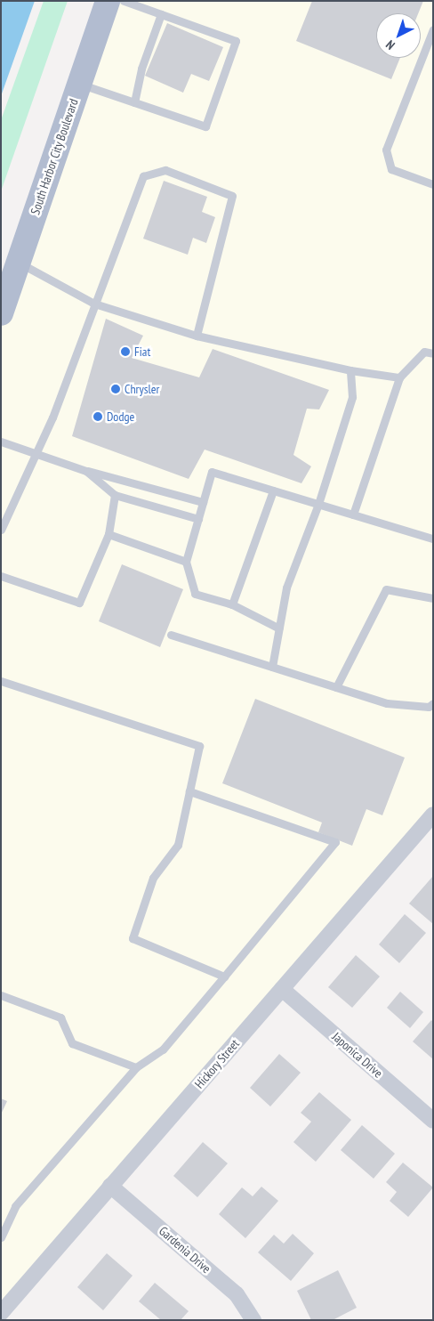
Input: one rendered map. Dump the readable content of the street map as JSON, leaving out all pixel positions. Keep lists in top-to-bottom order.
{
  "streets": {
    "main road": ["South Harbor City Boulevard"],
    "street": ["Japonica Drive", "Hickory Street", "Gardenia Drive"]
  },
  "crossings": [
    ["Japonica Drive", "Hickory Street"],
    ["Hickory Street", "Gardenia Drive"]
  ],
  "places": ["Fiat", "Chrysler", "Dodge"],
  "north": "bottom left"
}
